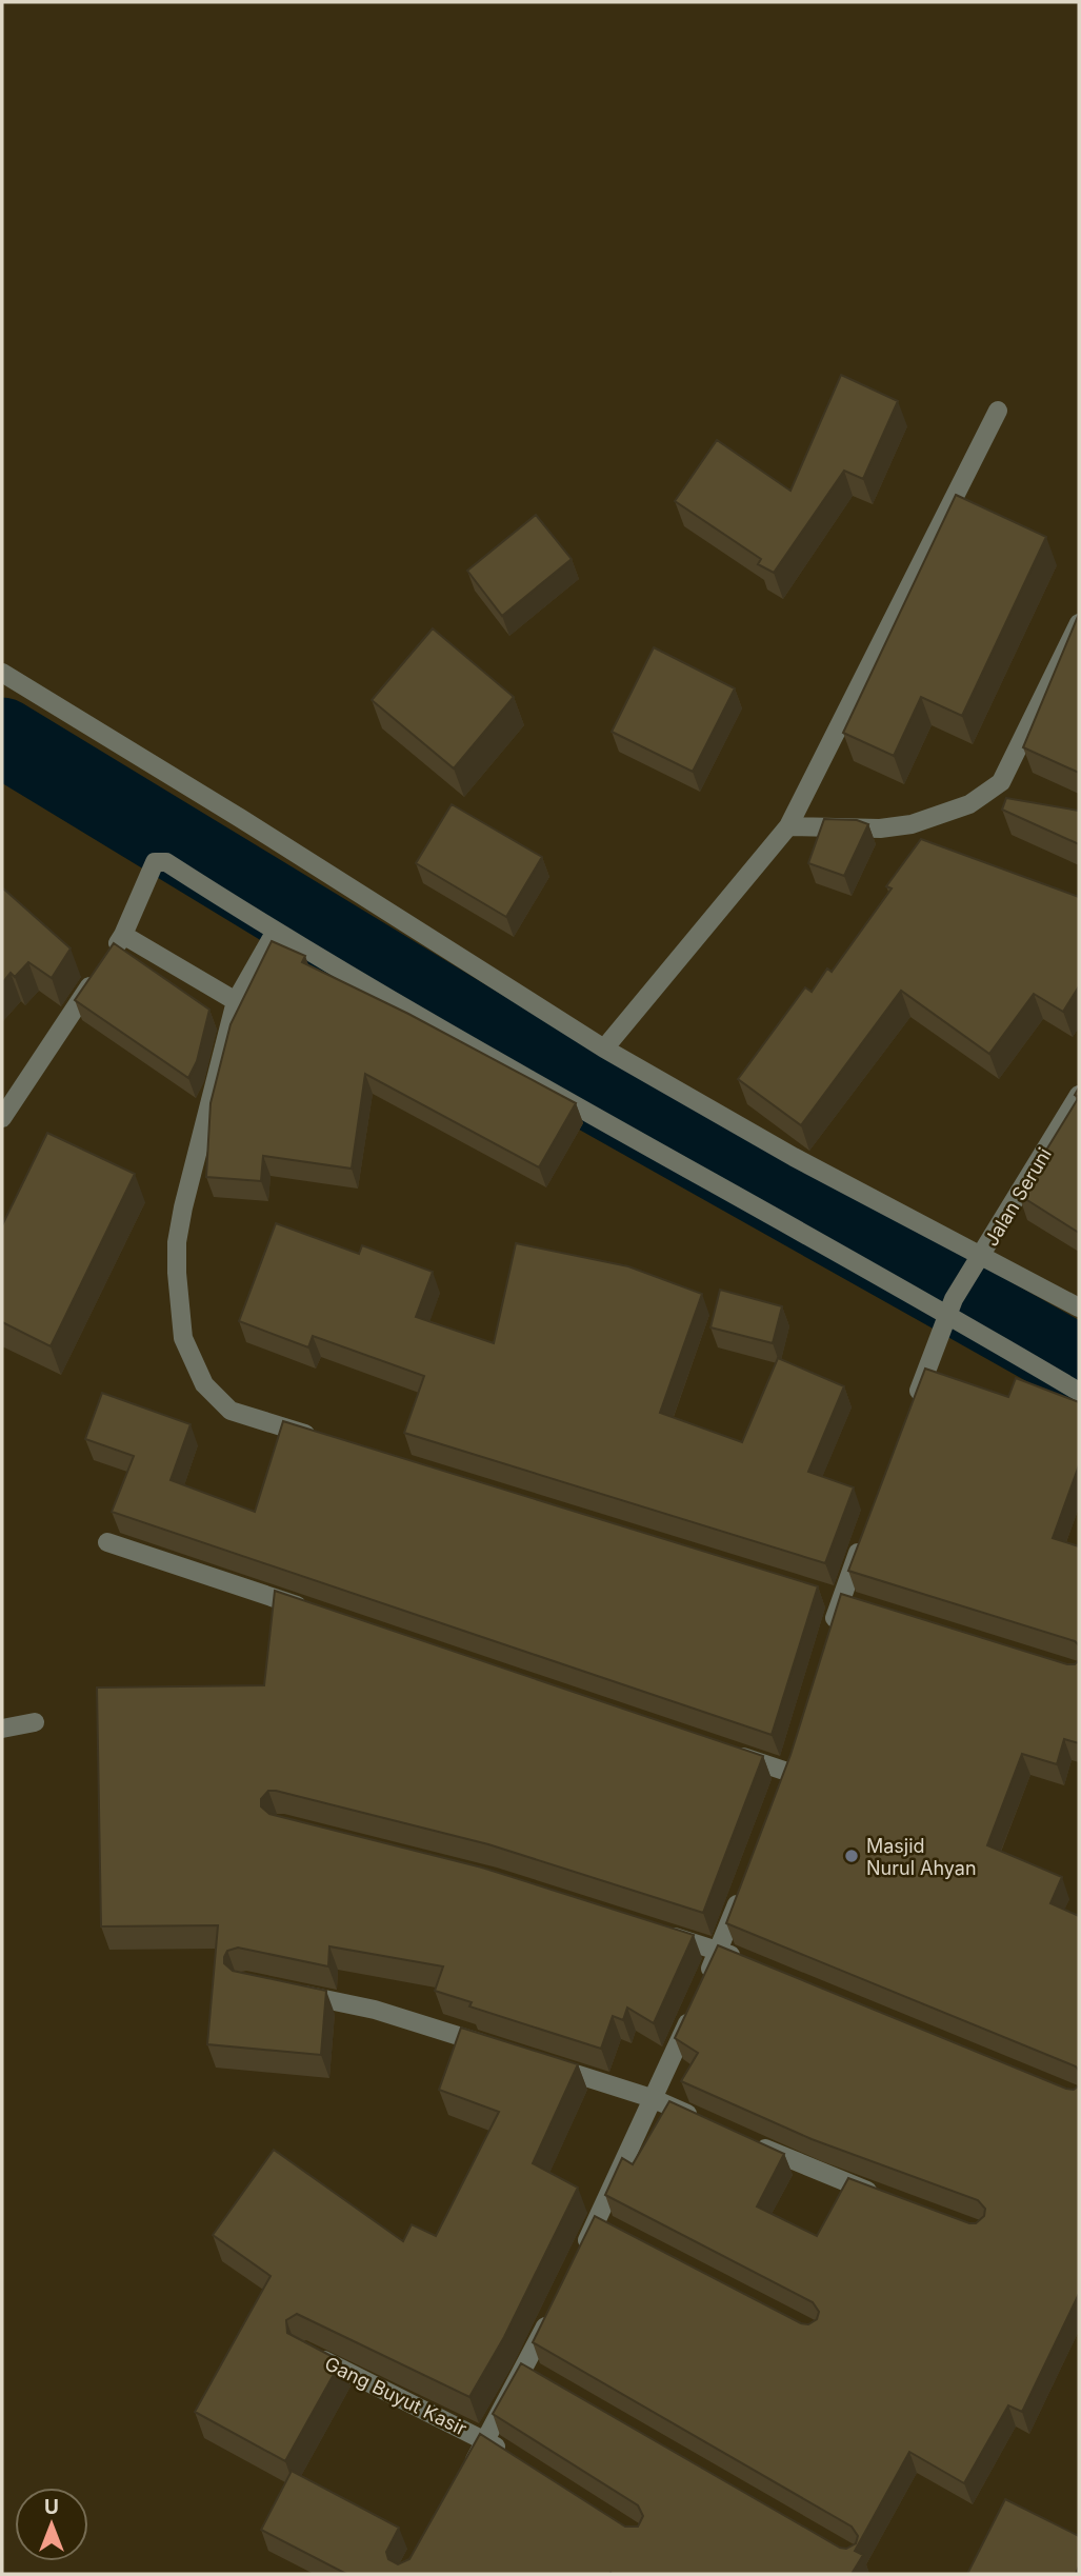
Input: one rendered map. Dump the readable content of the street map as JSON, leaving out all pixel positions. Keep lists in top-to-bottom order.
{
  "streets": {
    "street": ["Jalan Seruni", "Gang Buyut Kasir"]
  },
  "places": ["Masjid Nurul Ahyan"],
  "north": "top"
}
